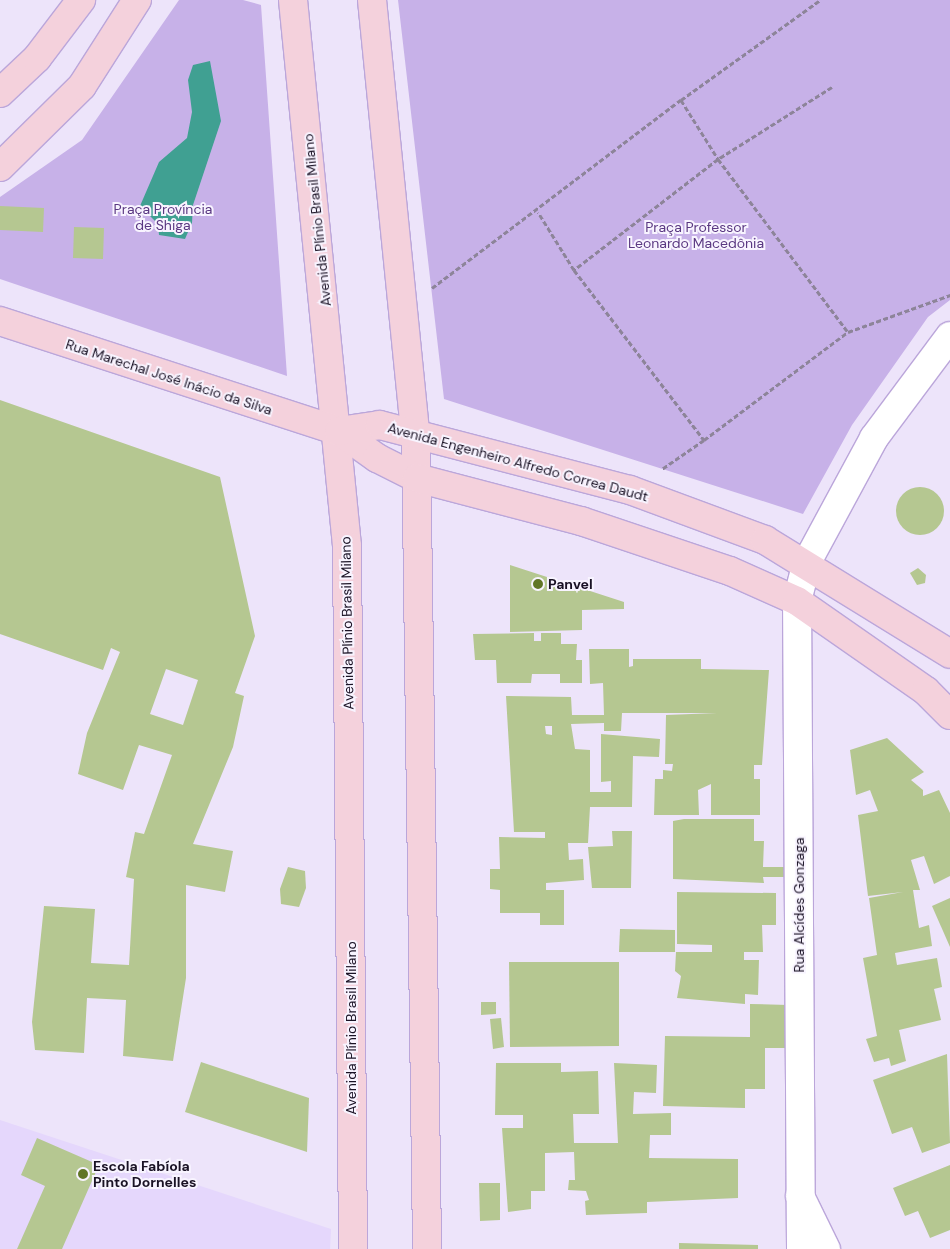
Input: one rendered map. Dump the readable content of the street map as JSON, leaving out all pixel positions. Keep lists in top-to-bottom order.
{
  "streets": {
    "main road": ["Avenida Plínio Brasil Milano", "Rua Marechal José Inácio da Silva", "Avenida Engenheiro Alfredo Correa Daudt"],
    "street": ["Rua Alcídes Gonzaga"]
  },
  "crossings": [
    ["Avenida Plínio Brasil Milano", "Rua Marechal José Inácio da Silva"],
    ["Avenida Plínio Brasil Milano", "Avenida Engenheiro Alfredo Correa Daudt"],
    ["Rua Marechal José Inácio da Silva", "Avenida Engenheiro Alfredo Correa Daudt"],
    ["Avenida Engenheiro Alfredo Correa Daudt", "Rua Alcídes Gonzaga"]
  ],
  "parks": ["Praça Província de Shiga", "Praça Professor Leonardo Macedônia"],
  "places": ["Panvel", "Escola Fabíola Pinto Dornelles"]
}
